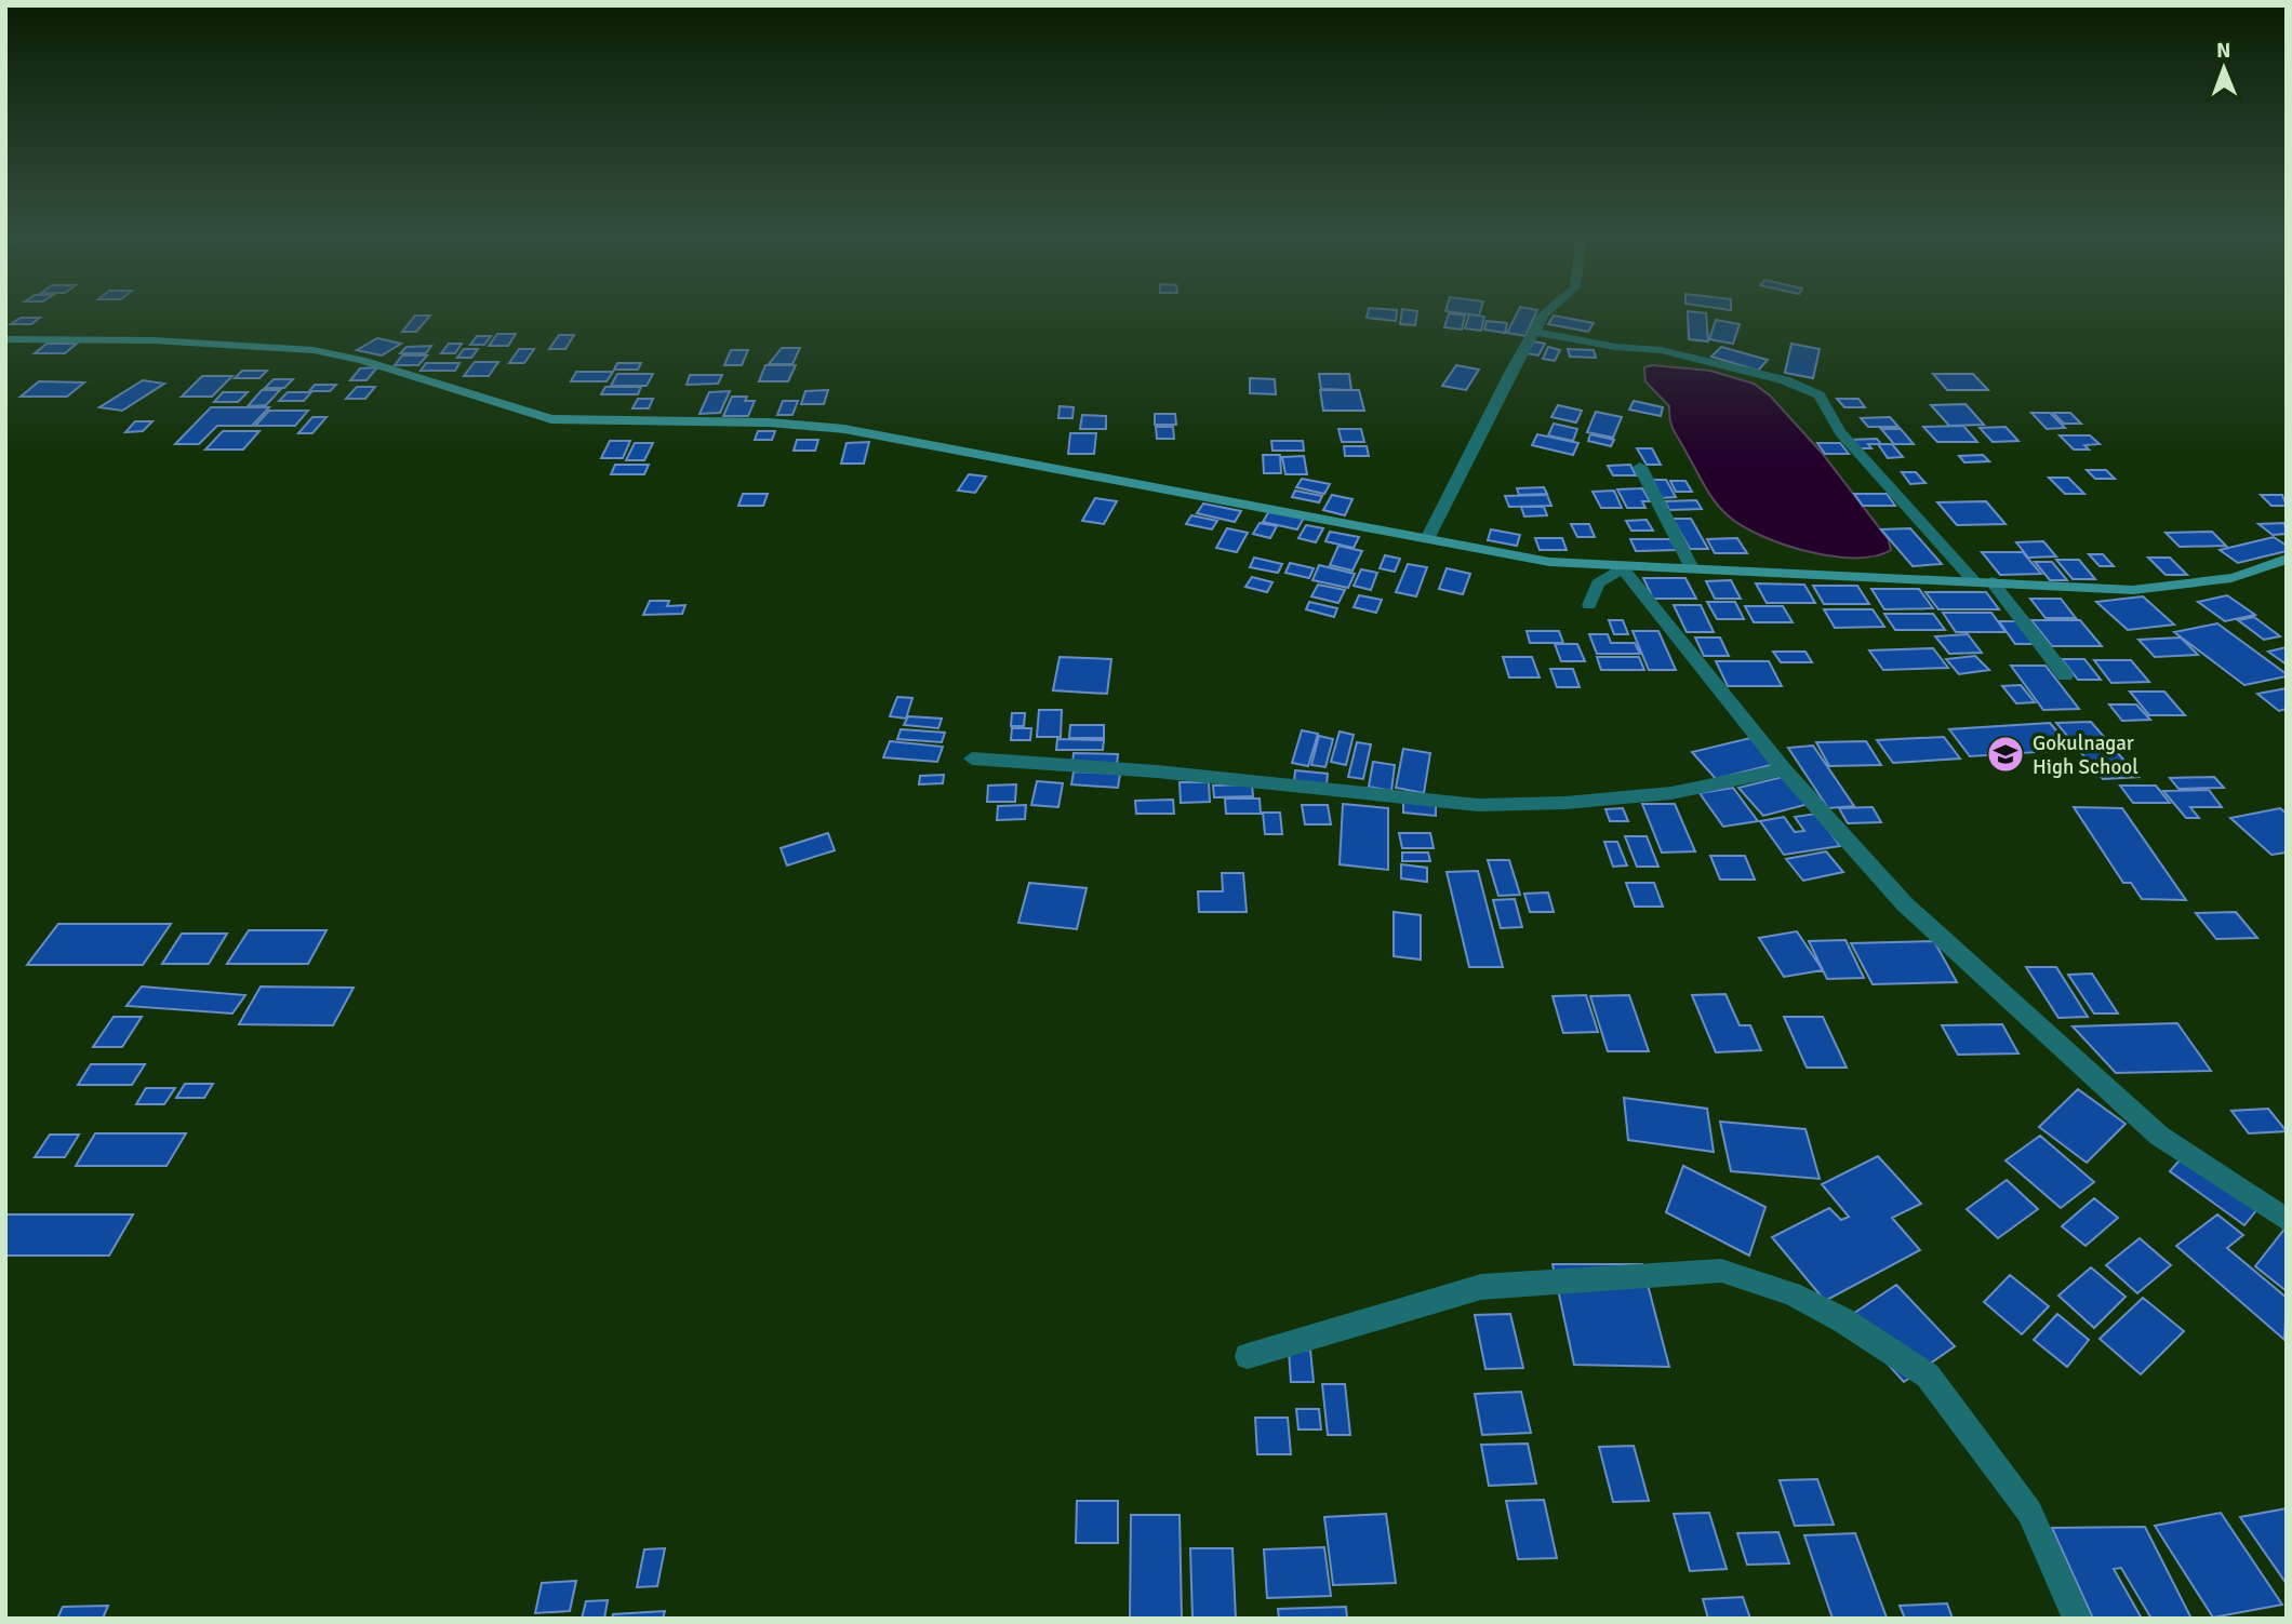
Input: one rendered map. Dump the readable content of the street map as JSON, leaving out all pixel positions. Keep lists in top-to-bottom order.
{
  "places": {
    "school or university": ["Gokulnagar High School"]
  },
  "north": "top"
}
